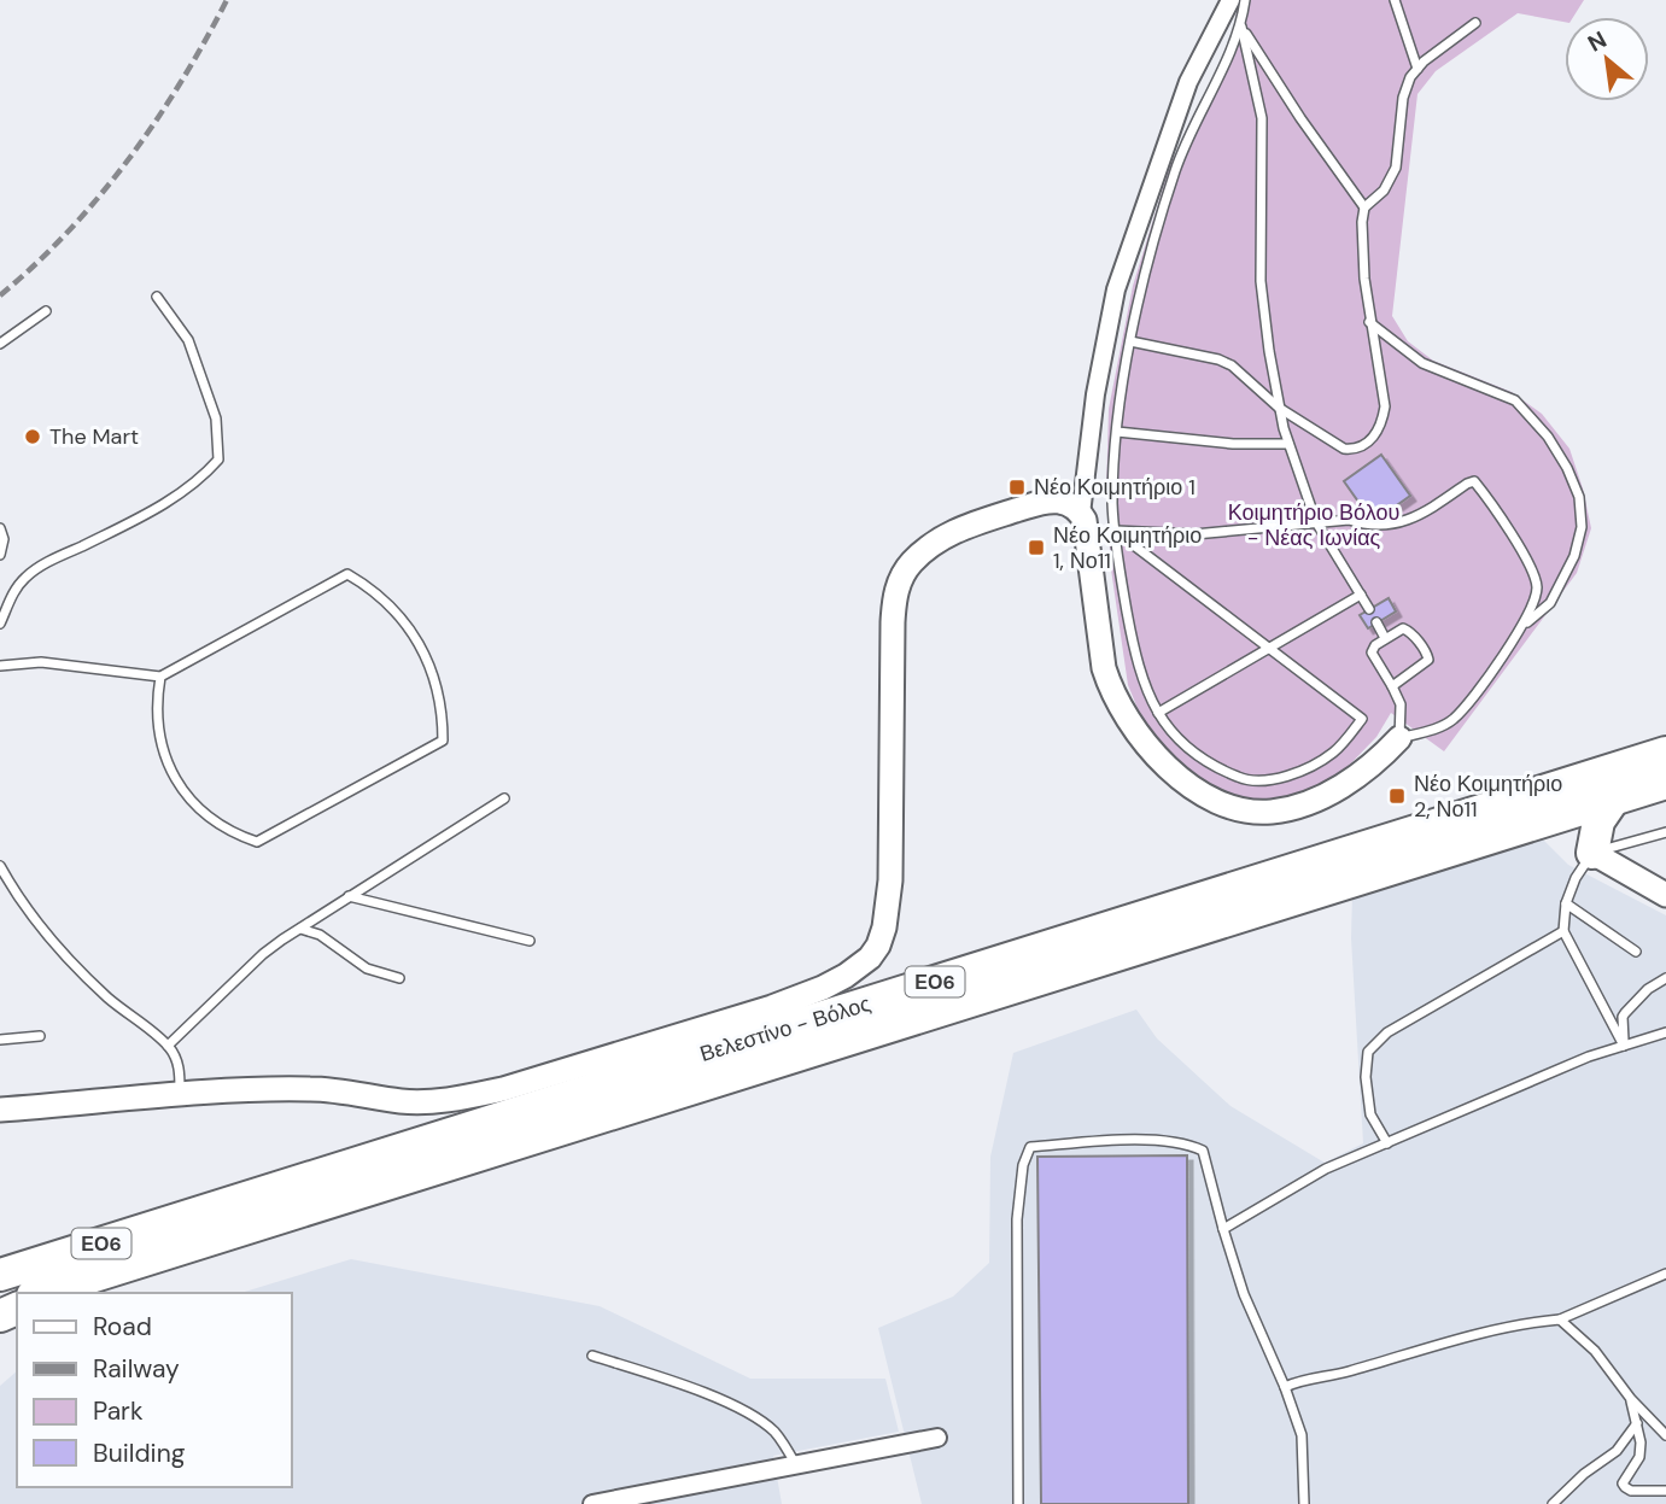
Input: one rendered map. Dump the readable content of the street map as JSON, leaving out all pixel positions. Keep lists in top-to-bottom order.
{
  "streets": {
    "highway": ["ΕΟ6", "Βελεστίνο - Βόλος"]
  },
  "parks": ["Κοιμητήριο Βόλου - Νέας Ιωνίας"],
  "places": {
    "other": ["The Mart"],
    "transit": ["Νέο Κοιμητήριο 1", "Νέο Κοιμητήριο 1, Νο11", "Νέο Κοιμητήριο 2, Νο11"]
  },
  "legend": [
    "Road",
    "Railway",
    "Park",
    "Building"
  ],
  "north": "top left"
}
